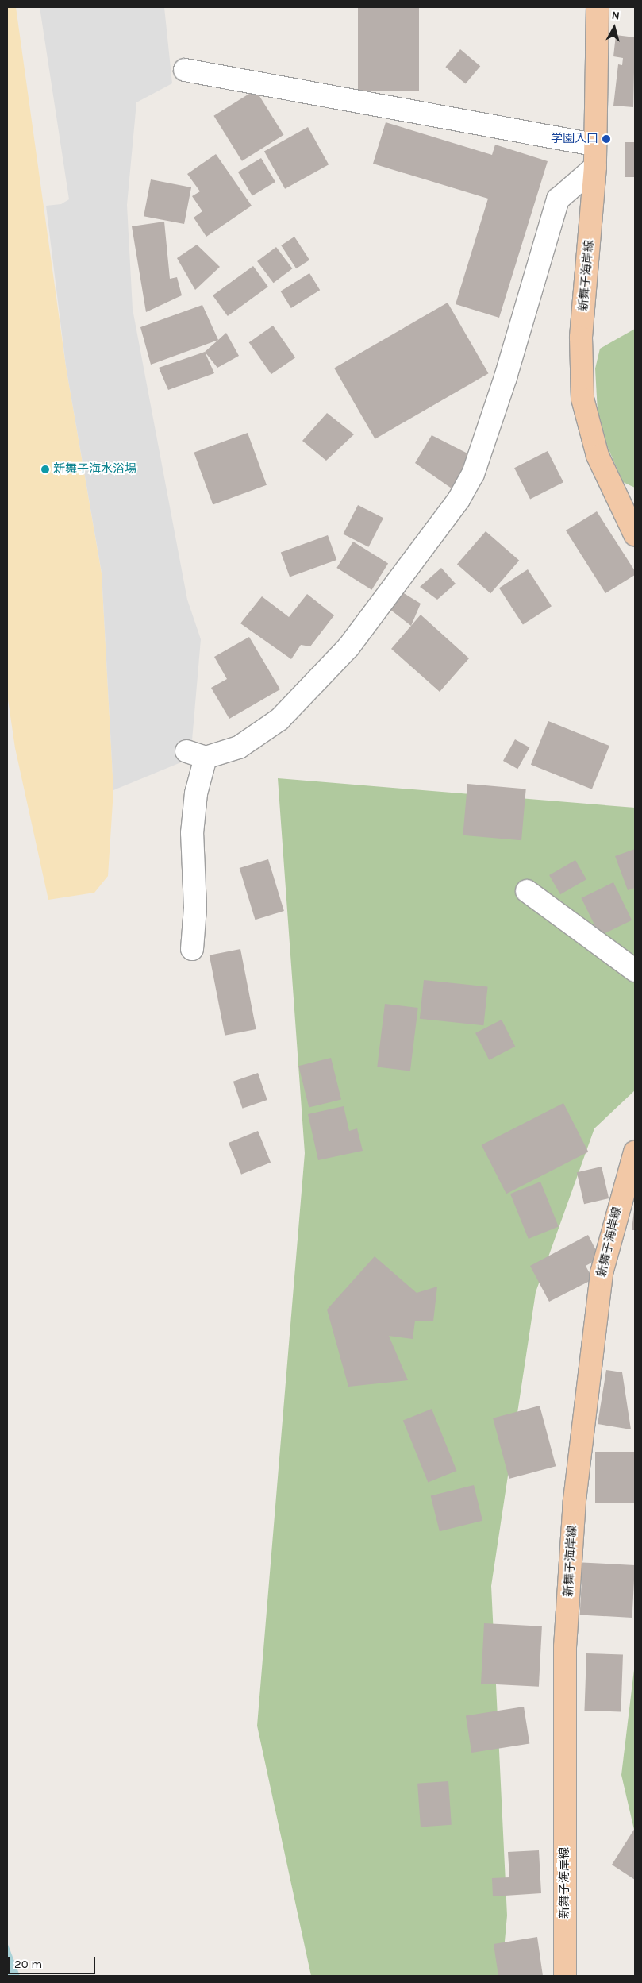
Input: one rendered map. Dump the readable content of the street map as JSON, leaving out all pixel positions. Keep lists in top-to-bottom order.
{
  "streets": {
    "main road": ["新舞子海岸線"]
  },
  "places": ["学園入口", "新舞子海水浴場"],
  "scale_bar": "20 m",
  "north": "top"
}
